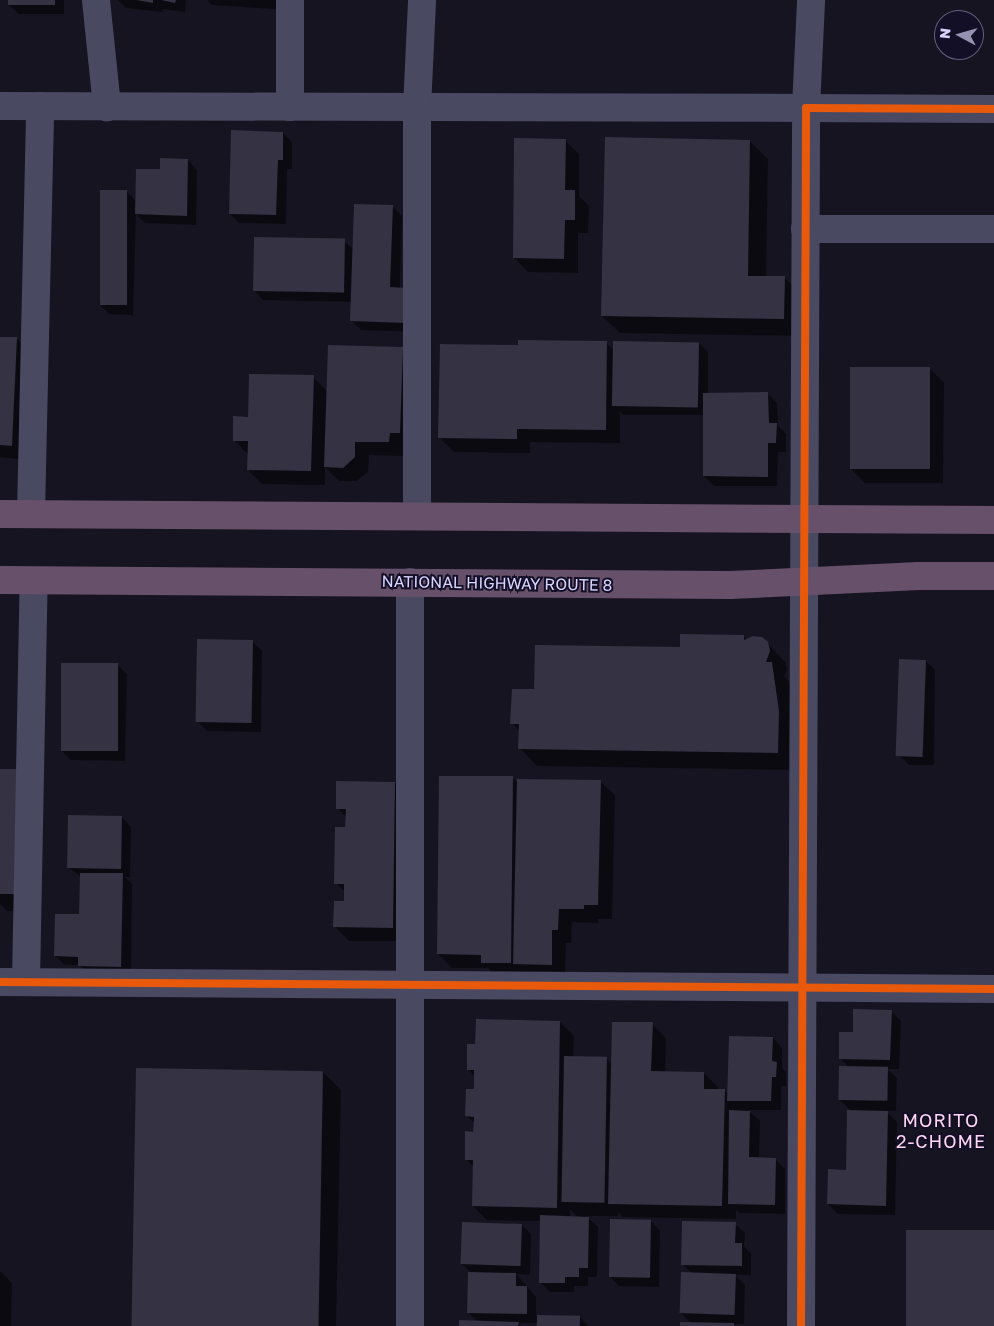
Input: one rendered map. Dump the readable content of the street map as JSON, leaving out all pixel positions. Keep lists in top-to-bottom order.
{
  "streets": {
    "highway": ["NATIONAL HIGHWAY ROUTE 8"]
  },
  "districts": ["MORITO 2-CHOME"],
  "north": "left"
}
